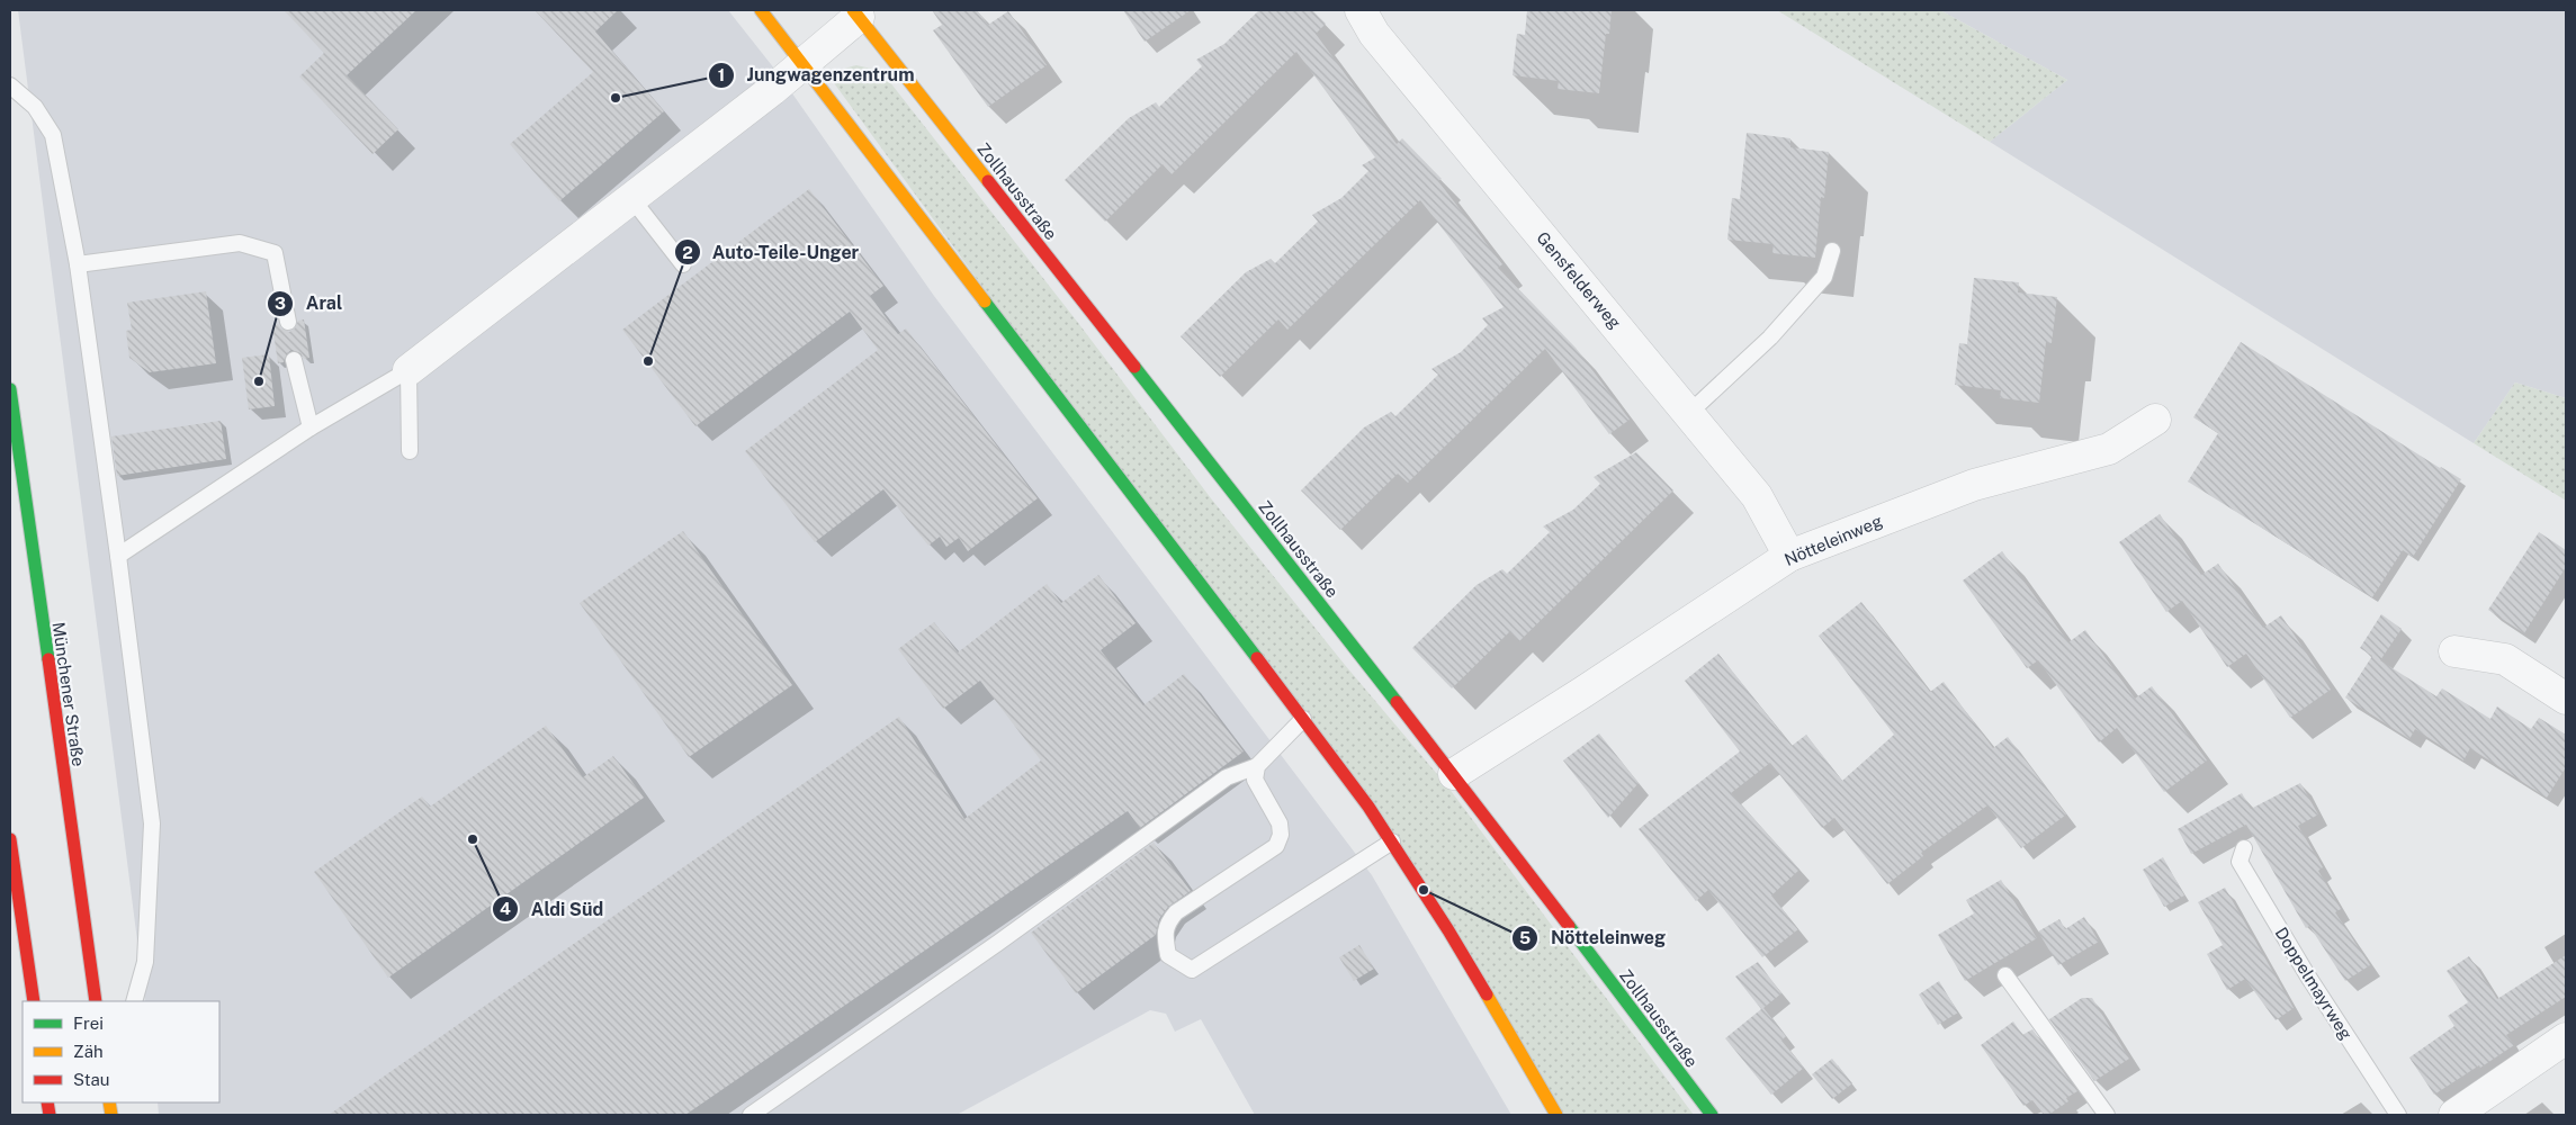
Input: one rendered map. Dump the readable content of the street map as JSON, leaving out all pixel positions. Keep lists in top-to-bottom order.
{
  "streets": {
    "main road": ["Zollhausstraße", "Münchener Straße"],
    "street": ["Gensfelderweg", "Nötteleinweg"],
    "lane": ["Doppelmayrweg"]
  },
  "crossings": [
    ["Zollhausstraße", "Nötteleinweg"],
    ["Gensfelderweg", "Nötteleinweg"]
  ],
  "places": [
    "Jungwagenzentrum",
    "Auto-Teile-Unger",
    "Aral",
    "Aldi Süd",
    "Nötteleinweg"
  ],
  "legend": ["Frei", "Zäh", "Stau"]
}
